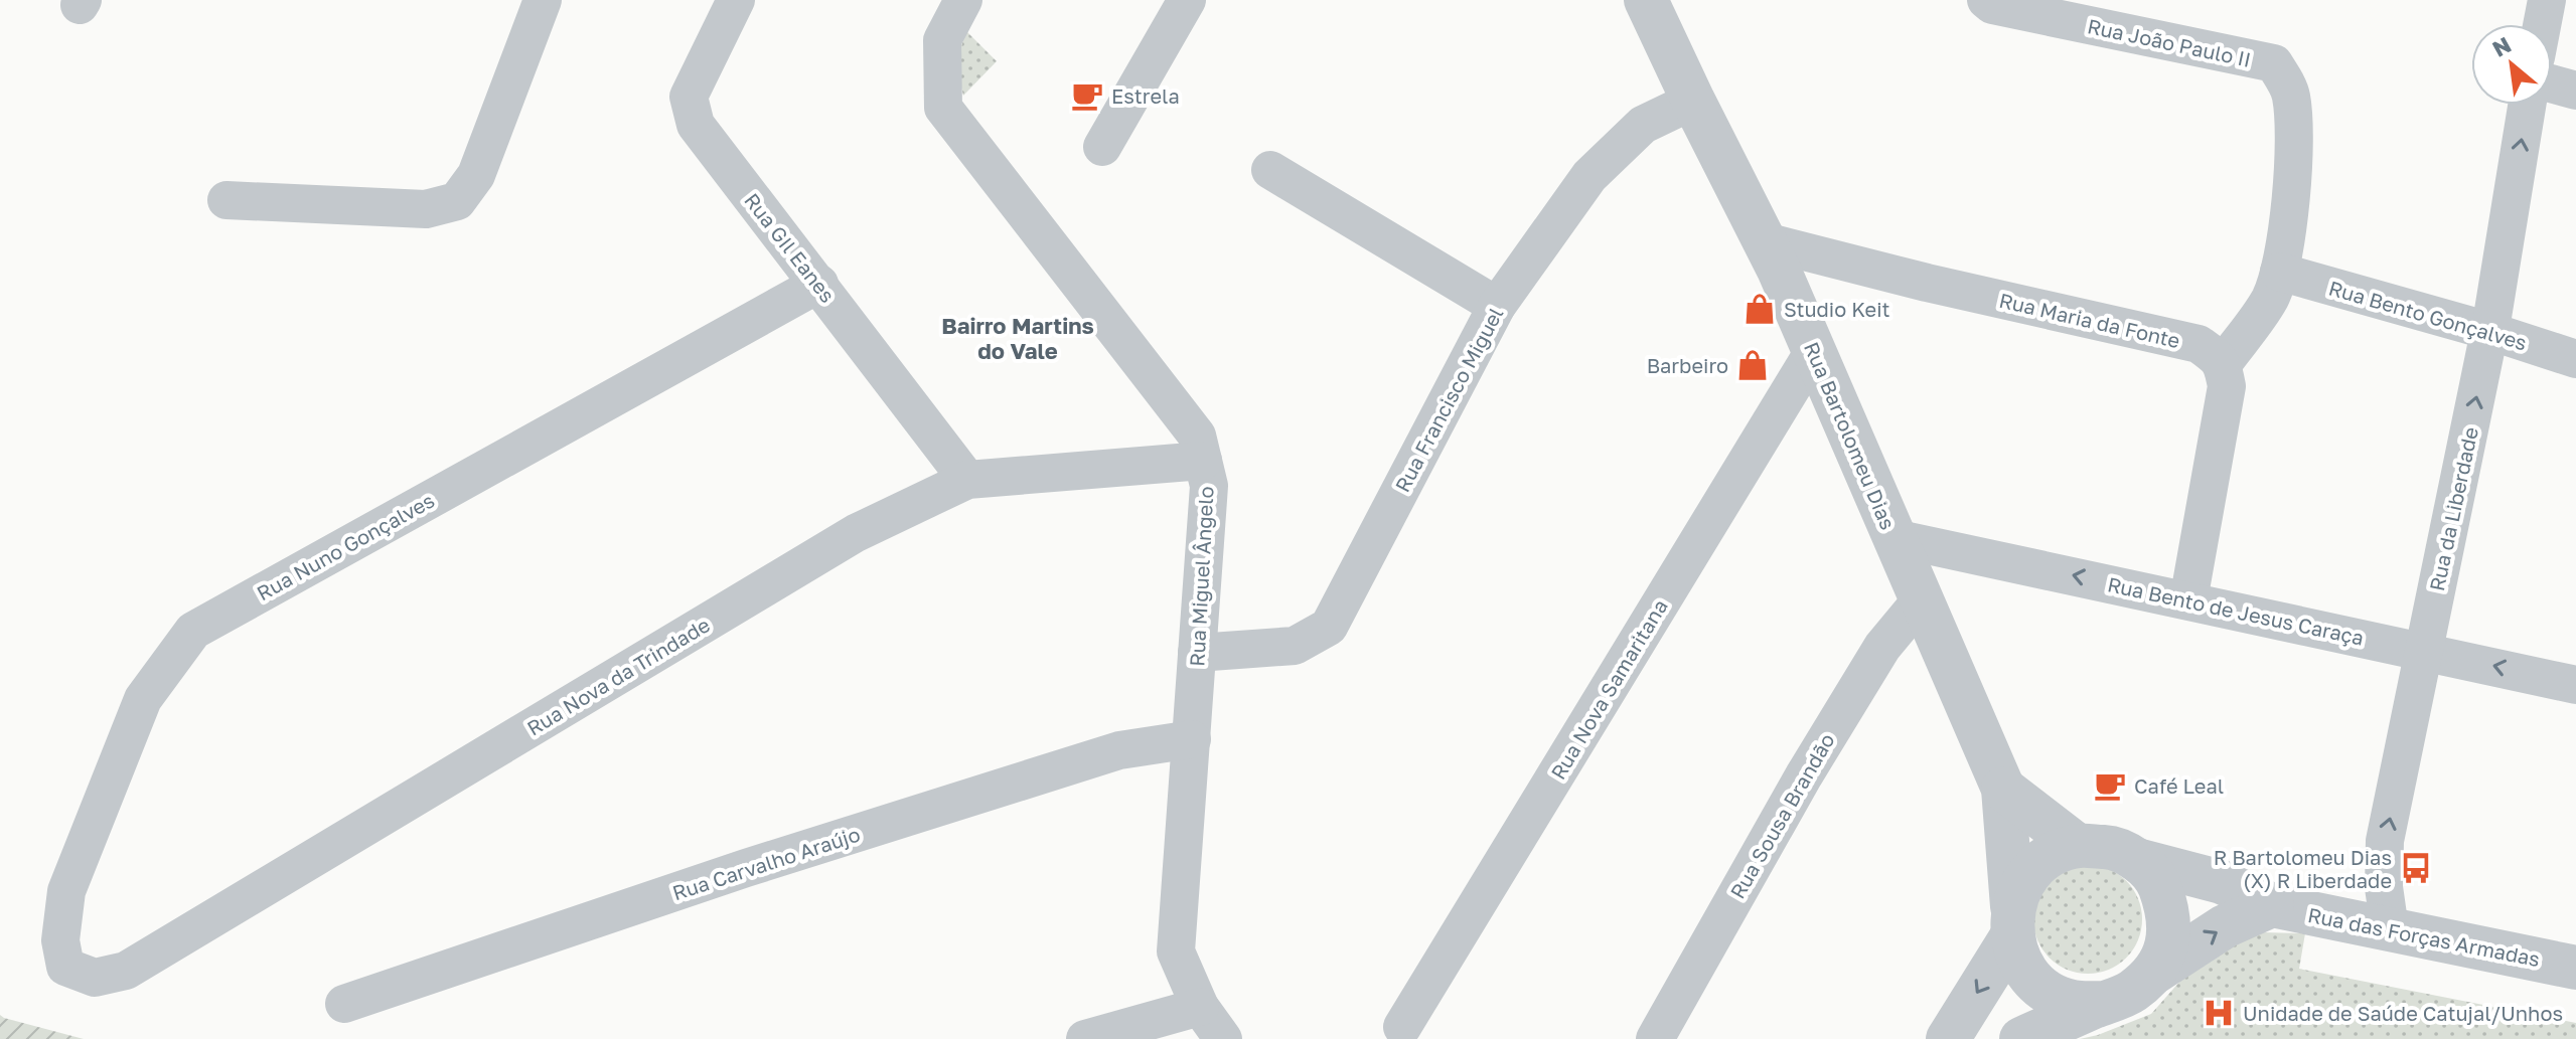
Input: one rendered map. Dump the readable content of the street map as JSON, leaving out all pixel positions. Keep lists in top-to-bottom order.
{
  "streets": {
    "street": [
      "Rua João Paulo II",
      "Rua GIl Eanes",
      "Rua Bento Gonçalves",
      "Rua Maria da Fonte",
      "Rua Francisco Miguel",
      "Rua Bartolomeu Dias",
      "Rua da Liberdade",
      "Rua Nuno Gonçalves",
      "Rua Miguel Ângelo",
      "Rua Bento de Jesus Caraça",
      "Rua Nova da Trindade",
      "Rua Nova Samaritana",
      "Rua Sousa Brandão",
      "Rua Carvalho Araújo",
      "Rua das Forças Armadas"
    ]
  },
  "crossings": [
    ["Rua João Paulo II", "Rua Bento Gonçalves"],
    ["Rua João Paulo II", "Rua Maria da Fonte"],
    ["Rua GIl Eanes", "Rua Nuno Gonçalves"],
    ["Rua GIl Eanes", "Rua Nova da Trindade"],
    ["Rua Bento Gonçalves", "Rua da Liberdade"],
    ["Rua Maria da Fonte", "Rua Bartolomeu Dias"],
    ["Rua Francisco Miguel", "Rua Bartolomeu Dias"],
    ["Rua Francisco Miguel", "Rua Miguel Ângelo"],
    ["Rua Bartolomeu Dias", "Rua Bento de Jesus Caraça"],
    ["Rua Bartolomeu Dias", "Rua Nova Samaritana"],
    ["Rua Bartolomeu Dias", "Rua Sousa Brandão"],
    ["Rua Bartolomeu Dias", "Rua das Forças Armadas"],
    ["Rua da Liberdade", "Rua Bento de Jesus Caraça"],
    ["Rua da Liberdade", "Rua das Forças Armadas"],
    ["Rua Nuno Gonçalves", "Rua Nova da Trindade"],
    ["Rua Miguel Ângelo", "Rua Nova da Trindade"],
    ["Rua Miguel Ângelo", "Rua Carvalho Araújo"]
  ],
  "one_way": ["Rua da Liberdade", "Rua Bento de Jesus Caraça"],
  "districts": ["Bairro Martins do Vale"],
  "places": {
    "cafe": ["Estrela", "Café Leal"],
    "shop": ["Studio Keit", "Barbeiro"],
    "bus stop": ["R Bartolomeu Dias (X) R Liberdade"],
    "hospital": ["Unidade de Saúde Catujal/Unhos"]
  },
  "north": "top left"
}
